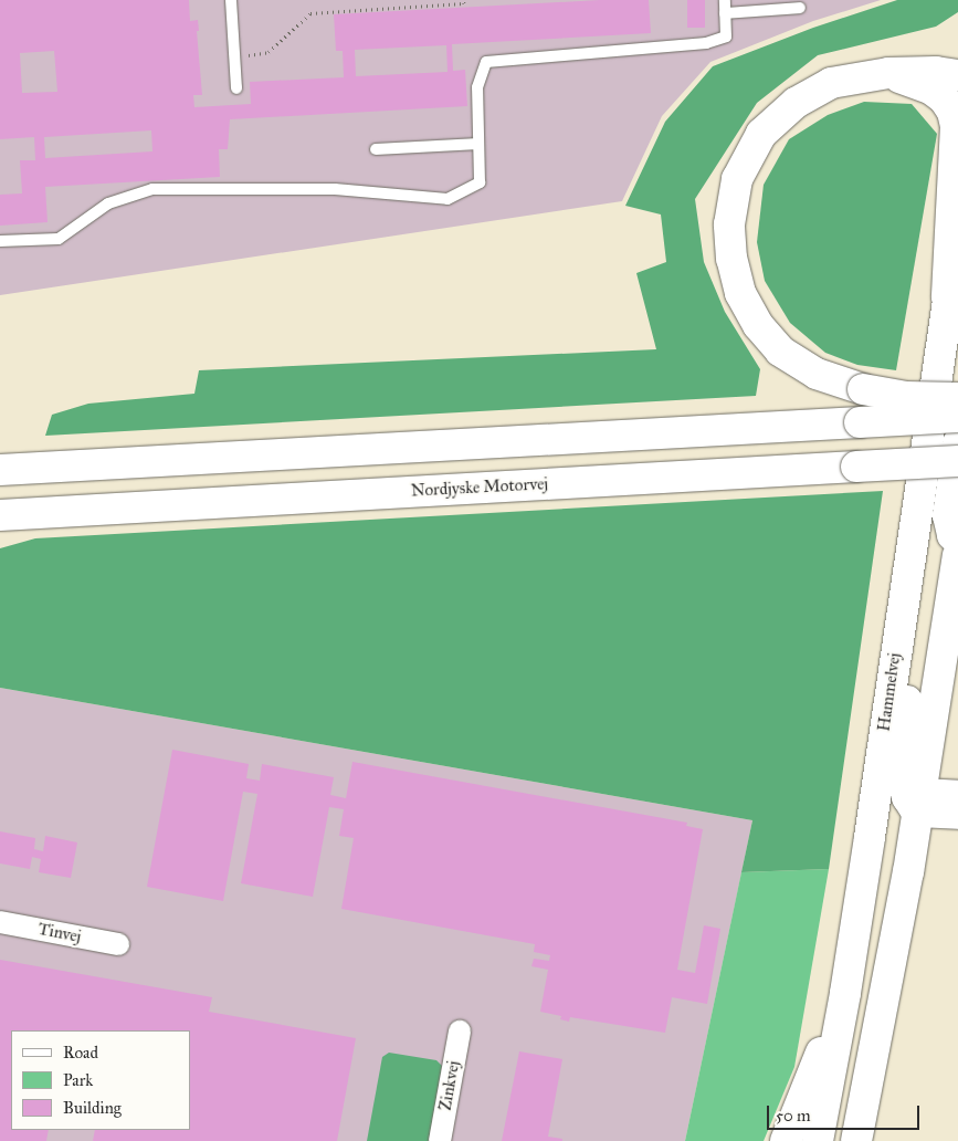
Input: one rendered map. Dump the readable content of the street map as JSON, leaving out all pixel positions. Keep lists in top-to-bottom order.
{
  "streets": {
    "main road": ["Nordjyske Motorvej", "Hammelvej"],
    "street": ["Tinvej", "Zinkvej"]
  },
  "legend": ["Road", "Park", "Building"],
  "scale_bar": "50 m"
}
